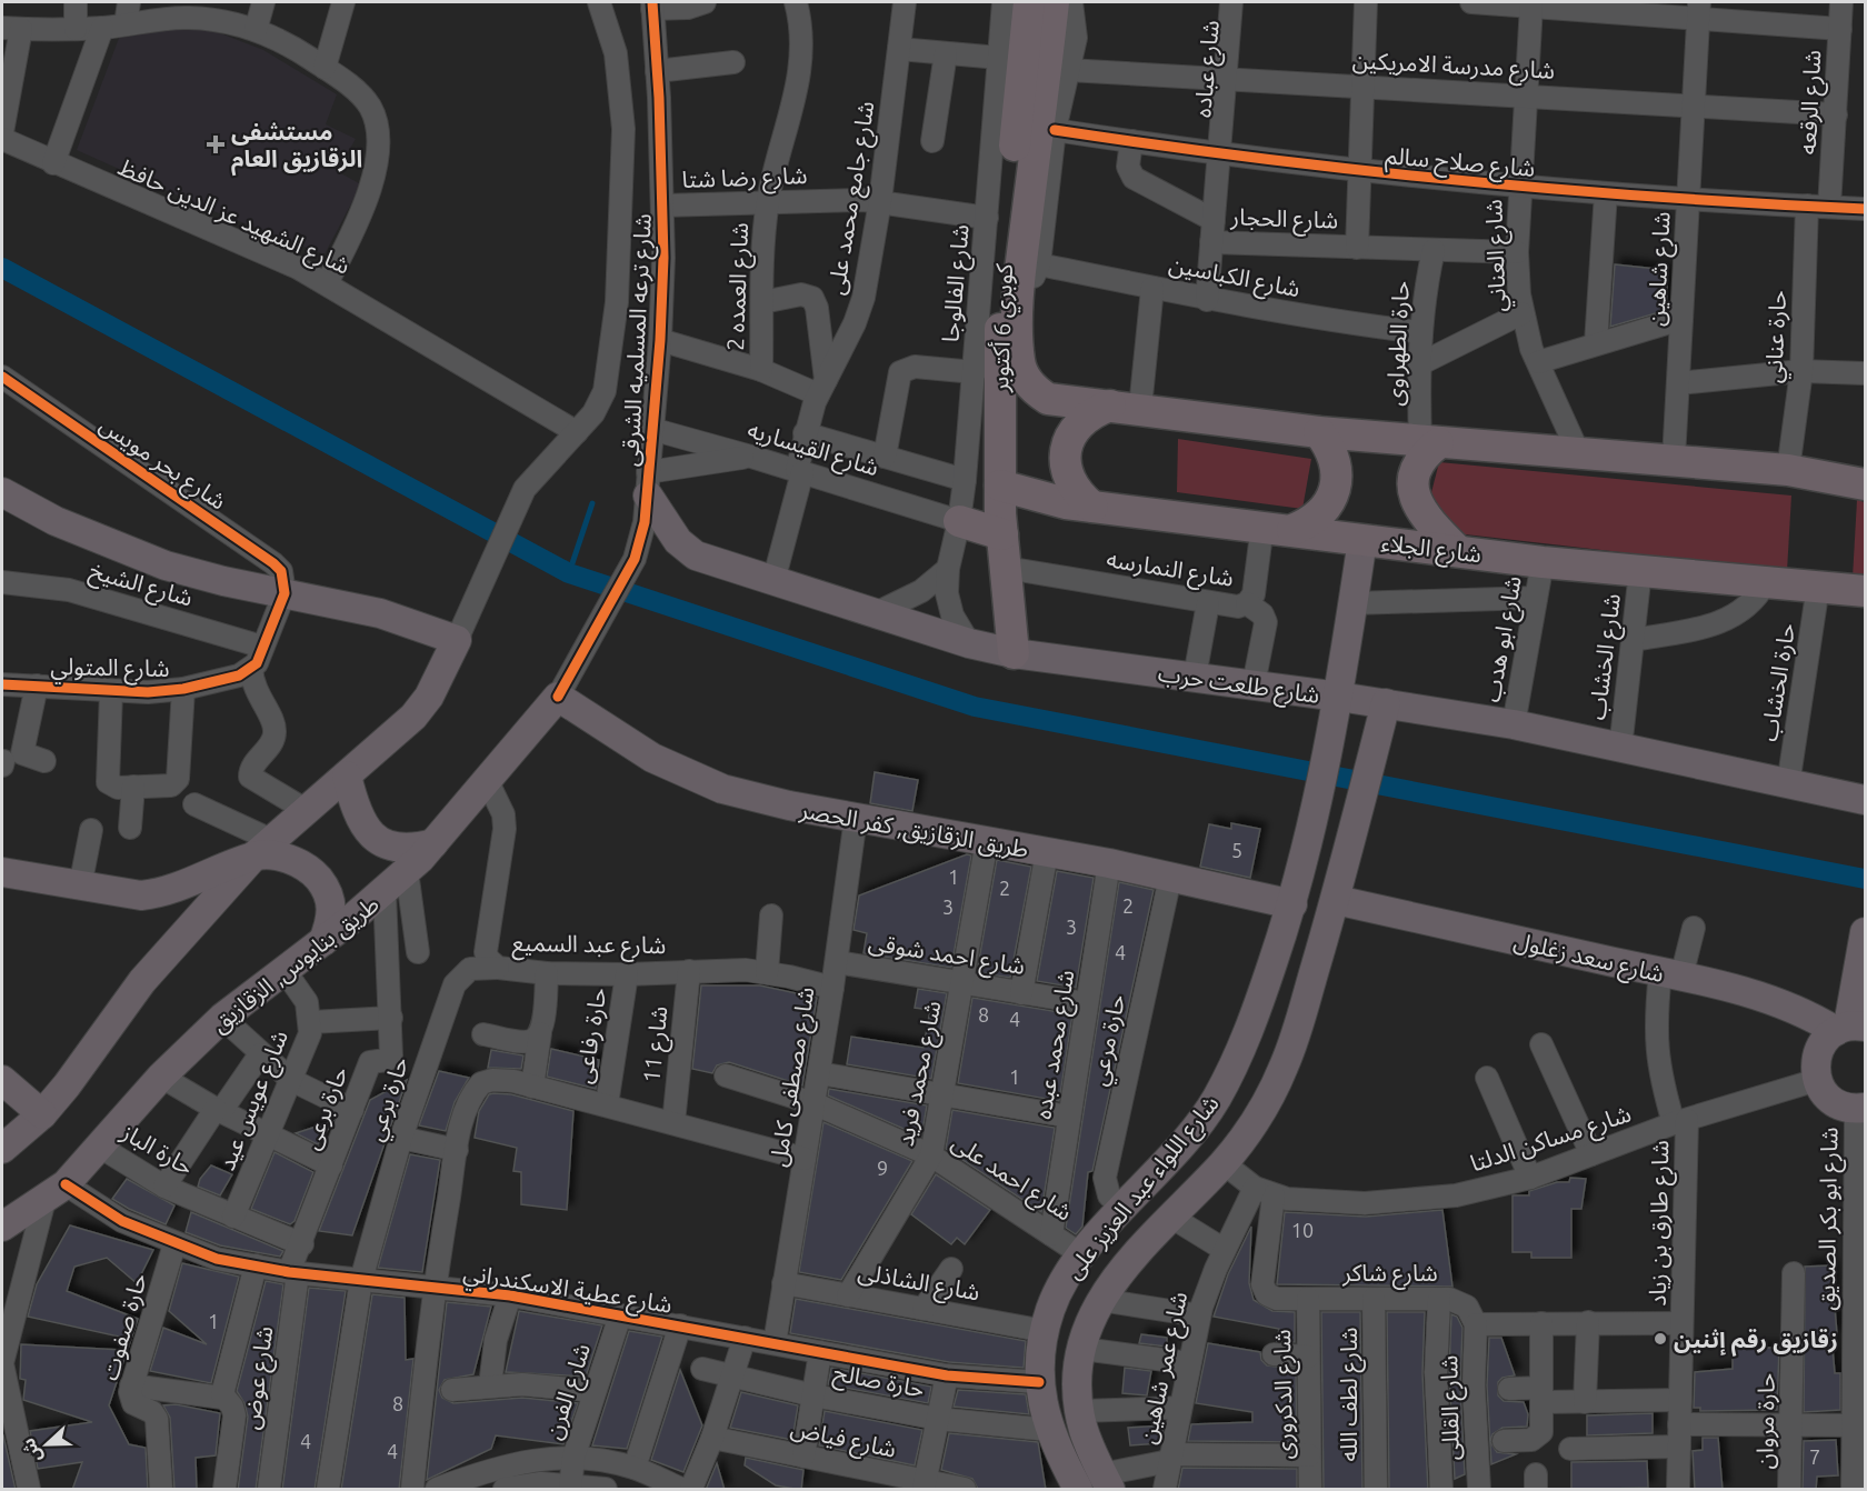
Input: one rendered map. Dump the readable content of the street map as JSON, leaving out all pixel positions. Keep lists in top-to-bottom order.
{
  "streets": {
    "highway": ["كوبري 6 أكتوبر", "شارع الجلاء"],
    "main road": [
      "شارع طلعت حرب",
      "طريق الزقازيق, كفر الحصر",
      "شارع سعد زغلول",
      "طريق بنايوس, الزقازيق",
      "شارع اللواء عبد العزيز على"
    ],
    "street": [
      "شارع مدرسة الامريكين",
      "شارع عباده",
      "شارع الرقعه",
      "شارع صلاح سالم",
      "شارع رضا شتا",
      "شارع جامع محمد على",
      "شارع الشهيد عز الدين حافظ",
      "شارع الحجار",
      "شارع العناني",
      "شارع شاهين",
      "شارع الكباسين",
      "شارع الفالوجا",
      "شارع العمده 2",
      "حارة عناني",
      "شارع ترعه المسلميه الشرقى",
      "حارة الطهراوى",
      "شارع القيساريه",
      "شارع بحر مويس",
      "شارع النمارسه",
      "شارع الشيخ",
      "شارع ابو هدب",
      "شارع الخشاب",
      "شارع المتولي",
      "حارة الخشاب",
      "شارع عبد السميع",
      "شارع احمد شوقى",
      "حارة رفاعى",
      "حارة مرعي",
      "شارع 11",
      "شارع محمد عبده",
      "شارع محمد فريد",
      "شارع مصطفى كامل",
      "حارة برعي",
      "شارع عويس عيد",
      "حارة برعى",
      "شارع مساكن الدلتا",
      "حارة الباز",
      "شارع احمد على",
      "شارع ابو بكر الصديق",
      "شارع طارق بن زياد",
      "شارع شاكر",
      "شارع الشاذلى",
      "شارع عطية الاسكندراني",
      "حارة صفوت",
      "شارع عمر شاهين",
      "شارع عوض",
      "حارة صالح",
      "شارع الفرن",
      "شارع الدكرورى",
      "شارع لطف الله",
      "شارع القللى",
      "حارة مروان",
      "شارع فياض"
    ]
  },
  "crossings": [
    ["شارع مدرسة الامريكين", "شارع عباده"],
    ["شارع مدرسة الامريكين", "شارع الرقعه"],
    ["شارع مدرسة الامريكين", "شارع الحجار"],
    ["شارع مدرسة الامريكين", "شارع العناني"],
    ["شارع مدرسة الامريكين", "شارع شاهين"],
    ["شارع عباده", "شارع صلاح سالم"],
    ["شارع عباده", "شارع الحجار"],
    ["شارع عباده", "شارع الكباسين"],
    ["شارع الرقعه", "شارع صلاح سالم"],
    ["شارع صلاح سالم", "شارع الحجار"],
    ["شارع صلاح سالم", "شارع العناني"],
    ["شارع صلاح سالم", "شارع شاهين"],
    ["شارع صلاح سالم", "حارة عناني"],
    ["شارع رضا شتا", "شارع جامع محمد على"],
    ["شارع رضا شتا", "شارع الفالوجا"],
    ["شارع رضا شتا", "شارع العمده 2"],
    ["شارع رضا شتا", "كوبري 6 أكتوبر"],
    ["شارع رضا شتا", "شارع ترعه المسلميه الشرقى"],
    ["شارع جامع محمد على", "شارع القيساريه"],
    ["شارع جامع محمد على", "شارع طلعت حرب"],
    ["شارع الحجار", "شارع العناني"],
    ["شارع الحجار", "حارة الطهراوى"],
    ["شارع الكباسين", "حارة الطهراوى"],
    ["شارع الفالوجا", "كوبري 6 أكتوبر"],
    ["شارع الفالوجا", "شارع القيساريه"],
    ["شارع الفالوجا", "شارع طلعت حرب"],
    ["كوبري 6 أكتوبر", "شارع الجلاء"],
    ["كوبري 6 أكتوبر", "شارع النمارسه"],
    ["كوبري 6 أكتوبر", "شارع طلعت حرب"],
    ["شارع ترعه المسلميه الشرقى", "شارع القيساريه"],
    ["شارع ترعه المسلميه الشرقى", "شارع طلعت حرب"],
    ["شارع ترعه المسلميه الشرقى", "طريق الزقازيق, كفر الحصر"],
    ["شارع ترعه المسلميه الشرقى", "طريق بنايوس, الزقازيق"],
    ["شارع الجلاء", "شارع النمارسه"],
    ["شارع الجلاء", "شارع ابو هدب"],
    ["شارع الجلاء", "شارع الخشاب"],
    ["شارع الجلاء", "حارة الخشاب"],
    ["شارع الجلاء", "شارع اللواء عبد العزيز على"],
    ["شارع ابو هدب", "شارع طلعت حرب"],
    ["شارع الخشاب", "شارع طلعت حرب"],
    ["حارة الخشاب", "شارع طلعت حرب"],
    ["شارع طلعت حرب", "شارع اللواء عبد العزيز على"],
    ["طريق الزقازيق, كفر الحصر", "طريق بنايوس, الزقازيق"],
    ["طريق الزقازيق, كفر الحصر", "حارة مرعي"],
    ["طريق الزقازيق, كفر الحصر", "شارع محمد عبده"],
    ["طريق الزقازيق, كفر الحصر", "شارع محمد فريد"],
    ["طريق الزقازيق, كفر الحصر", "شارع مصطفى كامل"],
    ["طريق الزقازيق, كفر الحصر", "شارع اللواء عبد العزيز على"],
    ["شارع عبد السميع", "طريق بنايوس, الزقازيق"],
    ["شارع عبد السميع", "حارة رفاعى"],
    ["شارع عبد السميع", "شارع 11"],
    ["شارع عبد السميع", "شارع مصطفى كامل"],
    ["شارع عبد السميع", "حارة برعي"],
    ["شارع احمد شوقى", "شارع محمد عبده"],
    ["شارع احمد شوقى", "شارع محمد فريد"],
    ["شارع احمد شوقى", "شارع مصطفى كامل"],
    ["شارع سعد زغلول", "شارع اللواء عبد العزيز على"],
    ["شارع سعد زغلول", "شارع طارق بن زياد"],
    ["طريق بنايوس, الزقازيق", "شارع عويس عيد"],
    ["طريق بنايوس, الزقازيق", "حارة برعى"],
    ["طريق بنايوس, الزقازيق", "حارة الباز"],
    ["طريق بنايوس, الزقازيق", "شارع عطية الاسكندراني"],
    ["حارة مرعي", "شارع اللواء عبد العزيز على"],
    ["شارع محمد عبده", "شارع احمد على"],
    ["شارع محمد فريد", "شارع احمد على"],
    ["شارع محمد فريد", "شارع الشاذلى"],
    ["شارع مصطفى كامل", "شارع احمد على"],
    ["شارع مصطفى كامل", "شارع الشاذلى"],
    ["شارع مصطفى كامل", "شارع عطية الاسكندراني"],
    ["حارة برعي", "شارع عطية الاسكندراني"],
    ["شارع عويس عيد", "حارة الباز"],
    ["حارة برعى", "حارة الباز"],
    ["حارة برعى", "شارع عطية الاسكندراني"],
    ["حارة برعى", "شارع عوض"],
    ["شارع مساكن الدلتا", "شارع طارق بن زياد"],
    ["شارع مساكن الدلتا", "شارع شاكر"],
    ["شارع مساكن الدلتا", "شارع عمر شاهين"],
    ["شارع احمد على", "شارع اللواء عبد العزيز على"],
    ["شارع اللواء عبد العزيز على", "شارع الشاذلى"],
    ["شارع اللواء عبد العزيز على", "شارع عطية الاسكندراني"],
    ["شارع اللواء عبد العزيز على", "حارة صالح"],
    ["شارع شاكر", "شارع عمر شاهين"],
    ["شارع شاكر", "شارع الدكرورى"],
    ["شارع شاكر", "شارع لطف الله"],
    ["شارع شاكر", "شارع القللى"],
    ["شارع عطية الاسكندراني", "حارة صفوت"],
    ["شارع عطية الاسكندراني", "شارع عوض"],
    ["شارع عطية الاسكندراني", "شارع الفرن"]
  ],
  "places": {
    "health": ["مستشفى الزقازيق العام"],
    "other": ["زقازيق رقم إثنين"]
  },
  "house_numbers": [
    "5",
    "1",
    "2",
    "2",
    "3",
    "3",
    "4",
    "8",
    "4",
    "1",
    "9",
    "10",
    "1",
    "8",
    "4",
    "4",
    "7"
  ],
  "north": "left"
}
